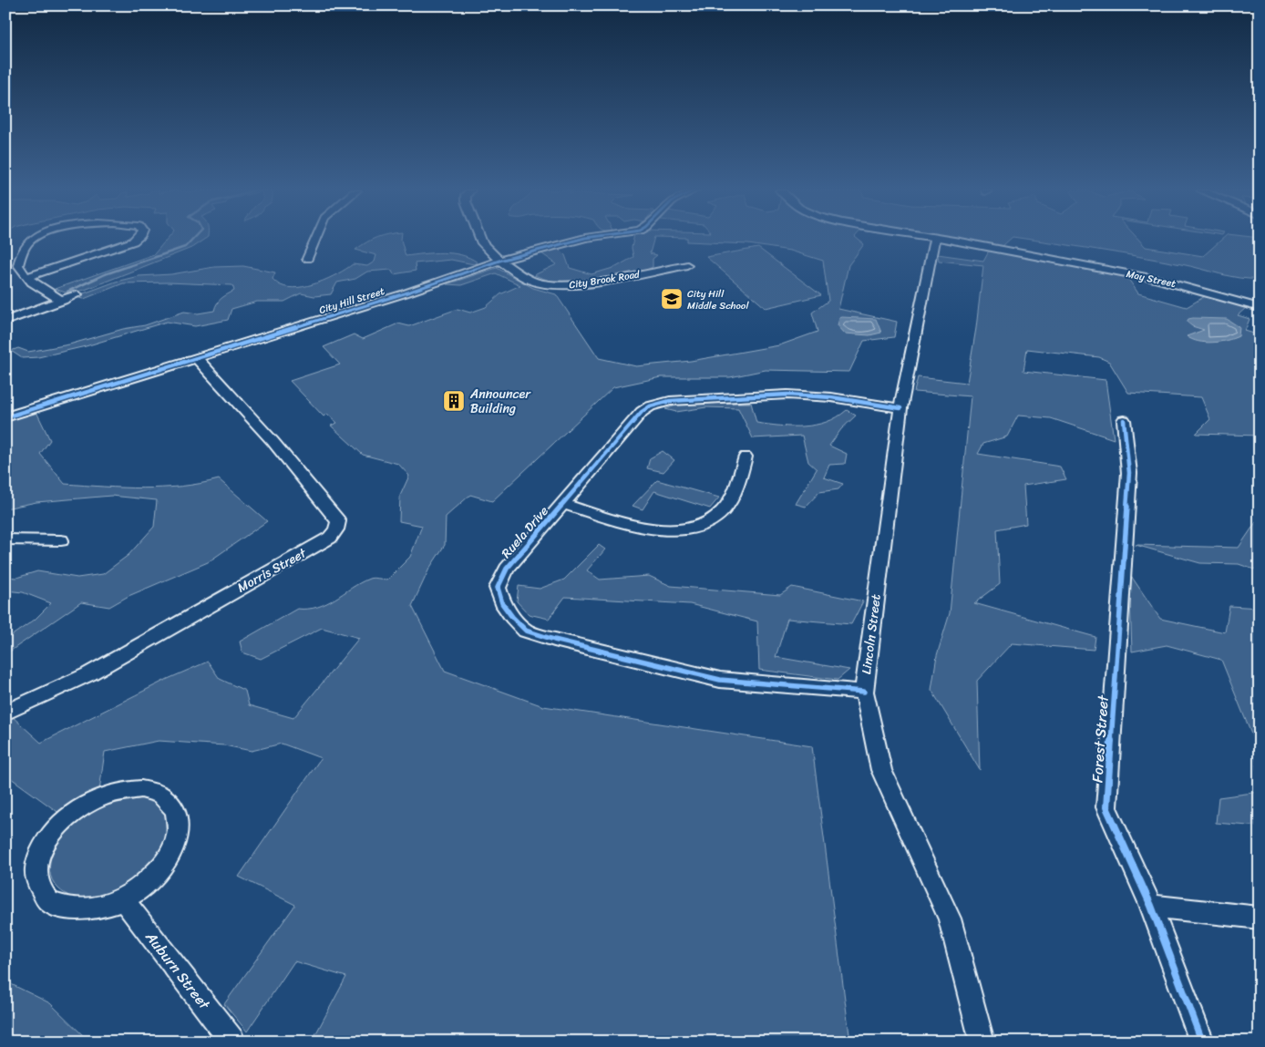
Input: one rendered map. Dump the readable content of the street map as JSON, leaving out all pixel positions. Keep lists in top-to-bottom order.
{
  "streets": {
    "street": [
      "May Street",
      "City Brook Road",
      "City Hill Street",
      "Ruela Drive",
      "Morris Street",
      "Lincoln Street",
      "Forest Street",
      "Auburn Street"
    ]
  },
  "crossings": [
    ["City Brook Road", "City Hill Street"],
    ["City Hill Street", "Morris Street"],
    ["Ruela Drive", "Lincoln Street"]
  ],
  "places": {
    "school or university": ["City Hill Middle School"],
    "building": ["Announcer Building"]
  }
}
